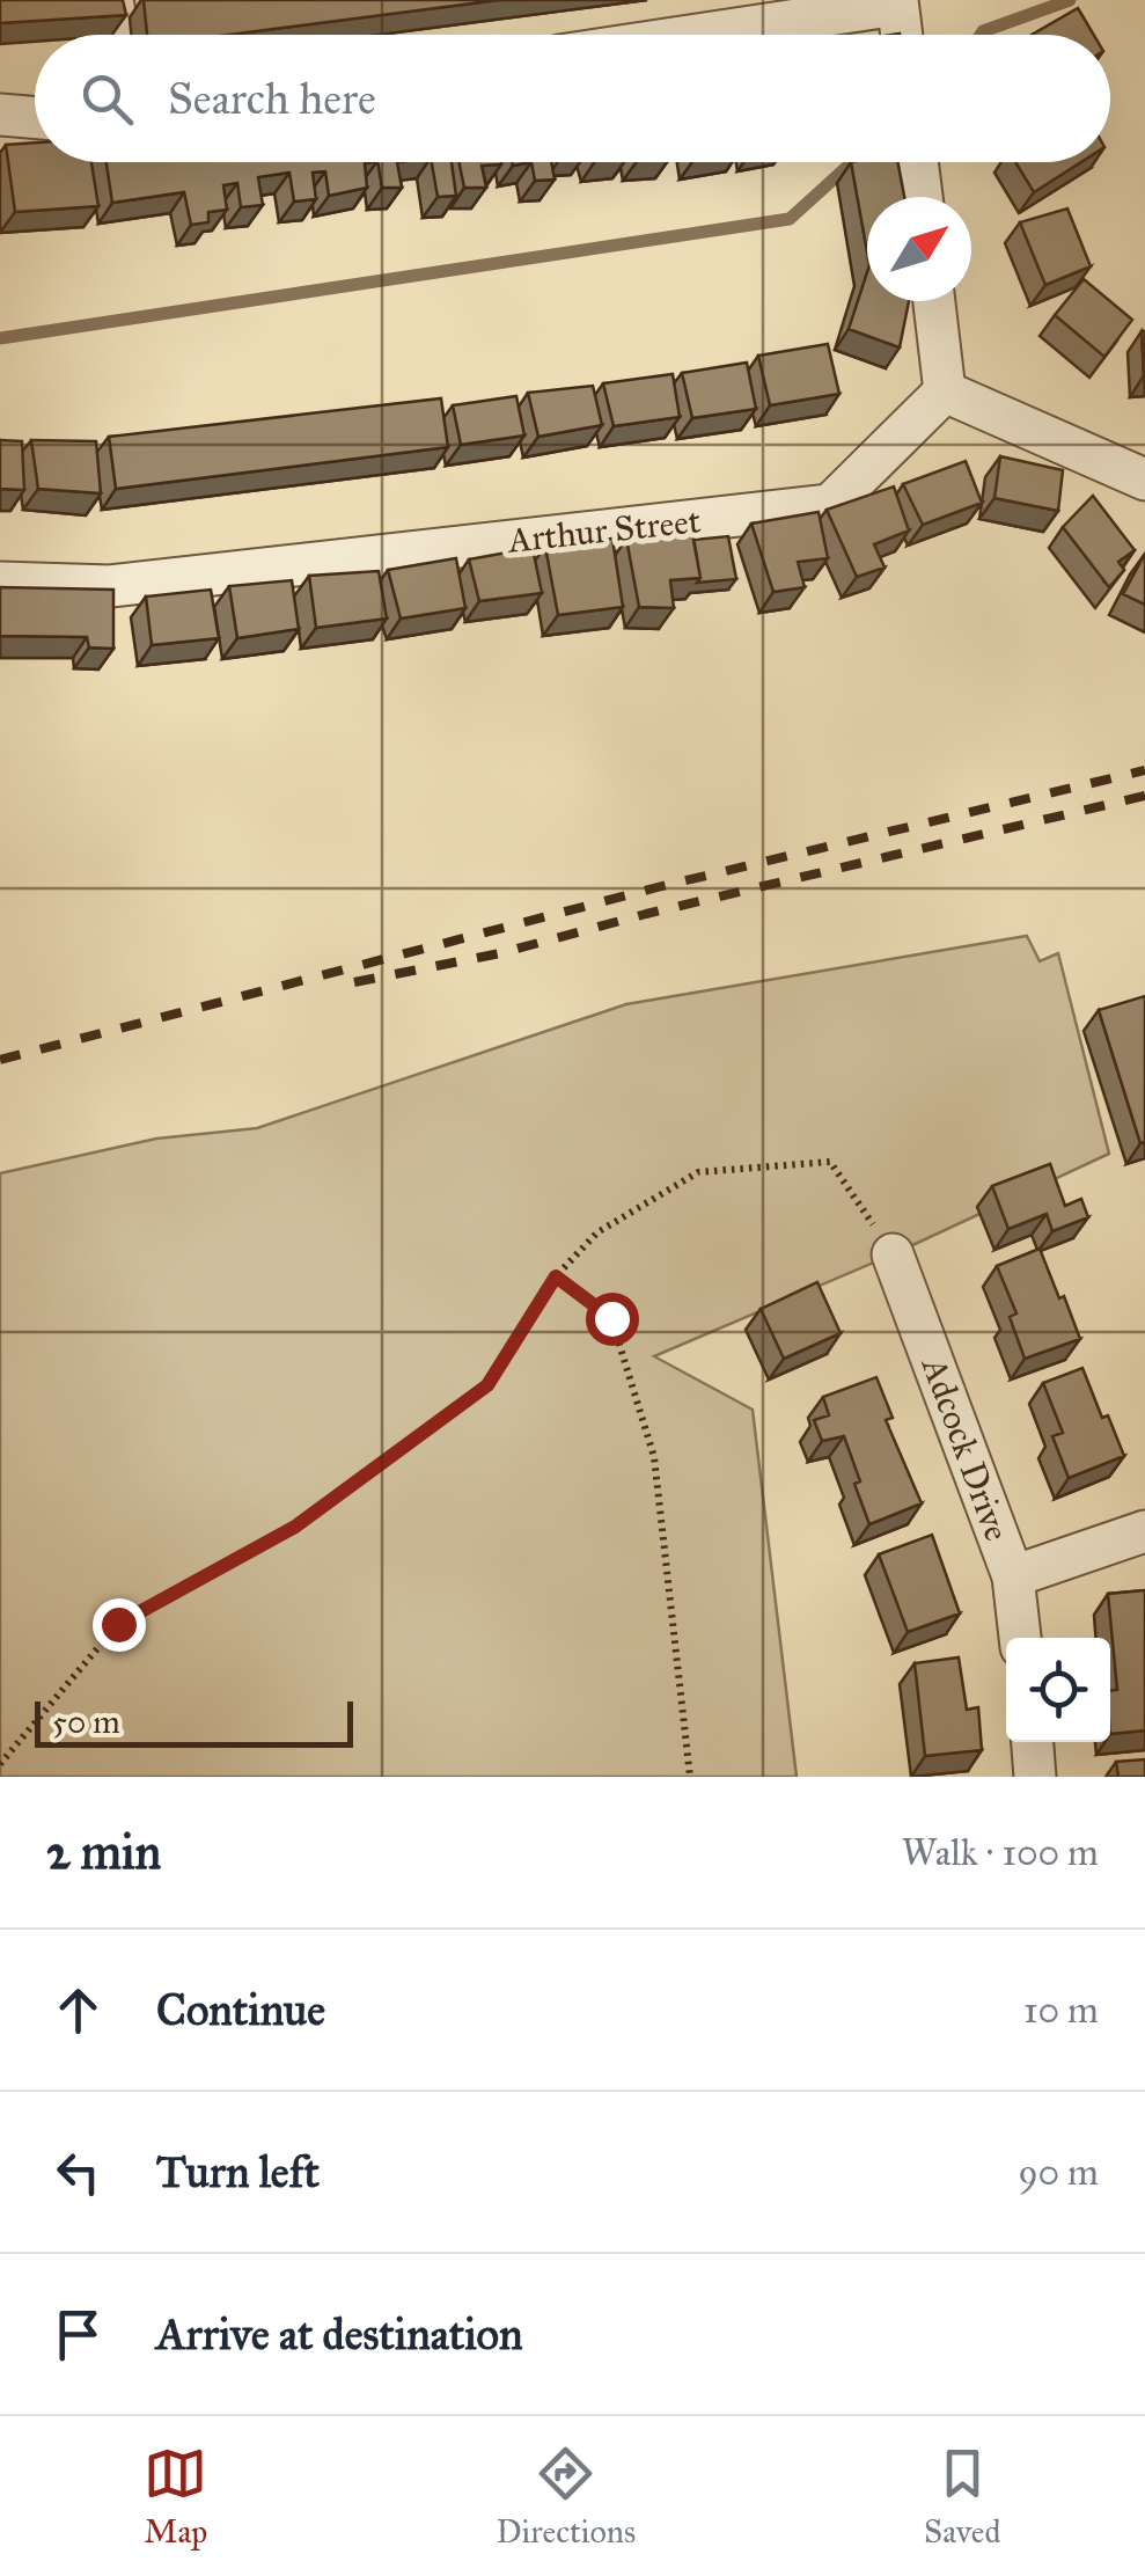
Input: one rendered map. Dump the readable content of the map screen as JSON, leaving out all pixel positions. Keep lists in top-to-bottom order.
{
  "streets": {
    "street": ["Arthur Street", "Adcock Drive"]
  },
  "scale_bar": "50 m",
  "north": "top right",
  "page": {
    "search": "Search here",
    "scale": "50 m",
    "heading": ["2 min", "Walk · 100 m"],
    "list": [
      ["Continue", "10 m"],
      ["Turn left", "90 m"],
      "Arrive at destination"
    ],
    "nav": ["Map", "Directions", "Saved"]
  }
}
